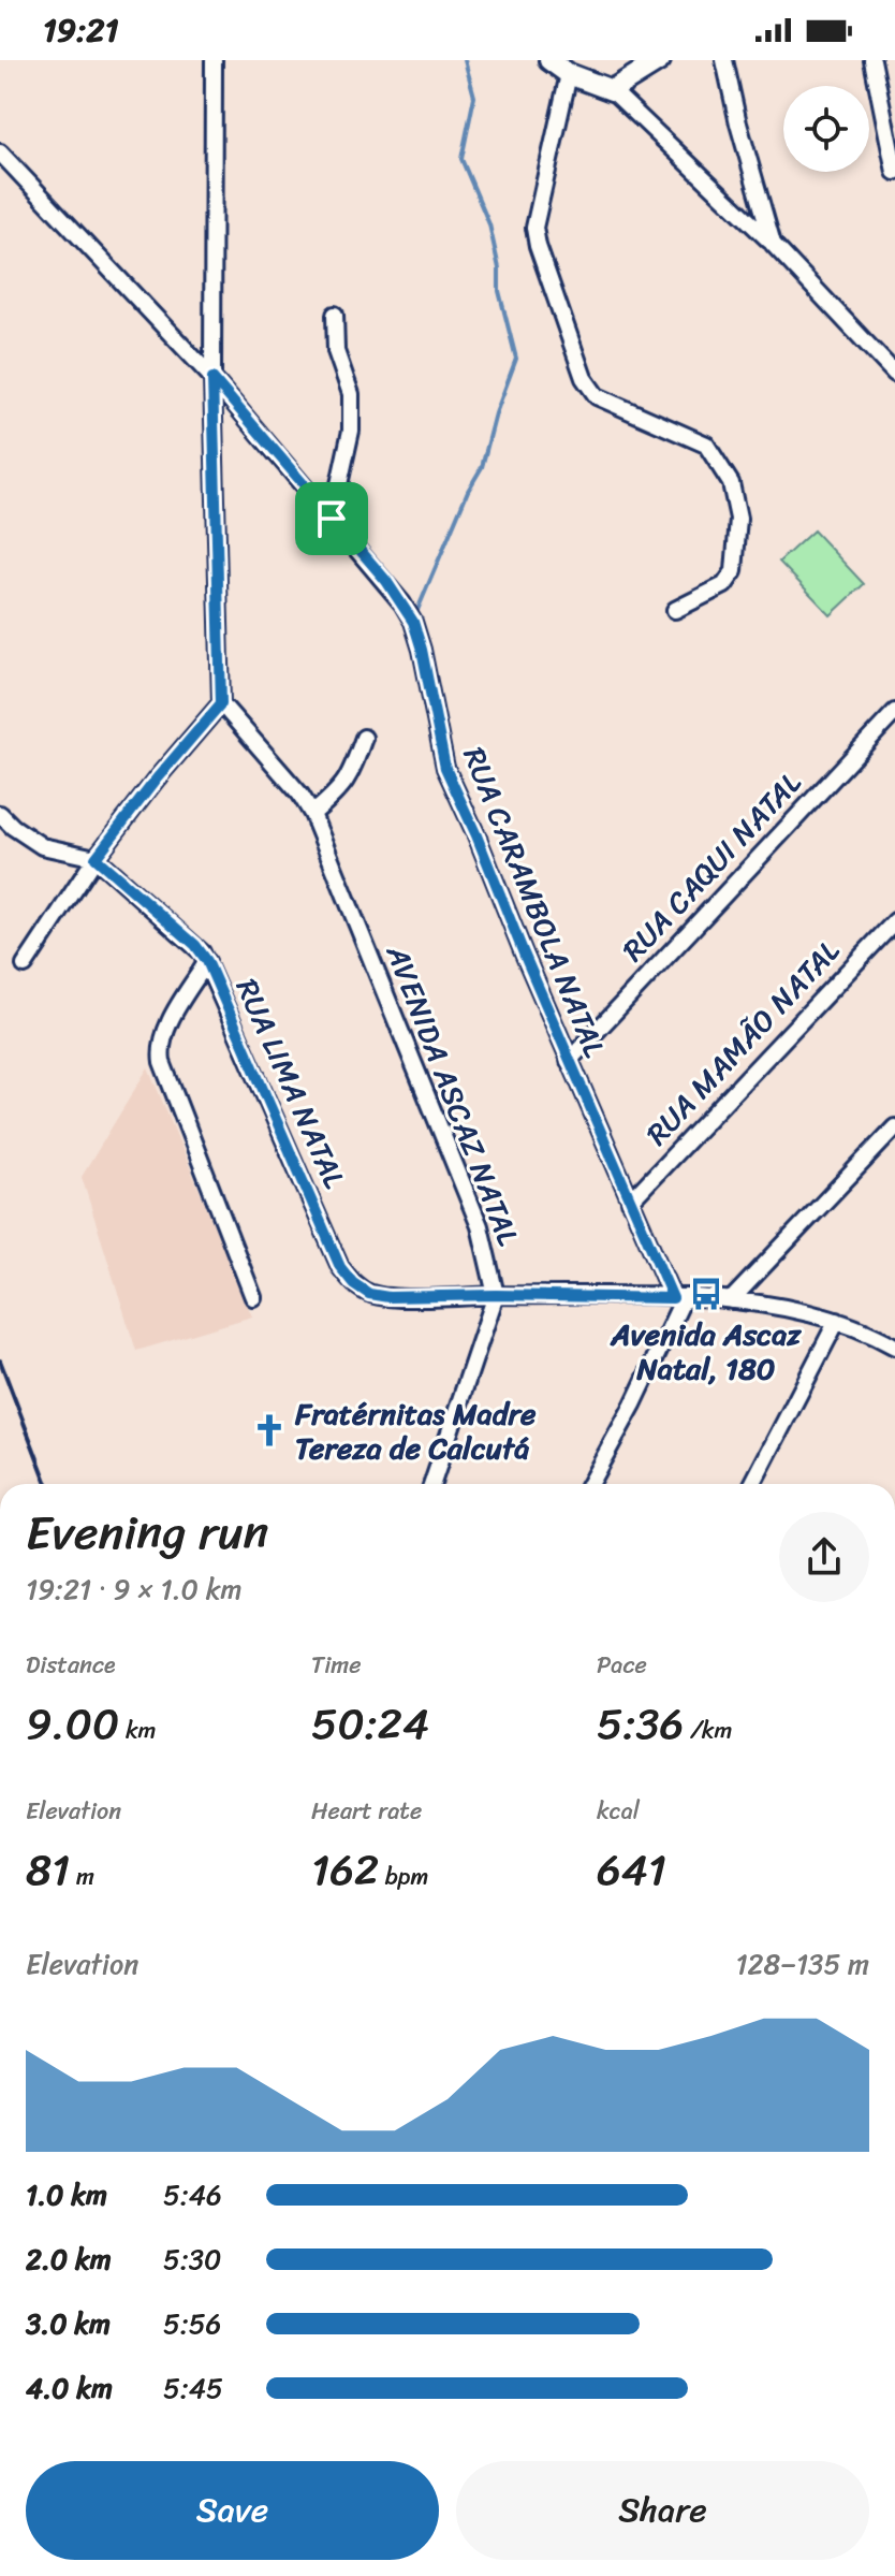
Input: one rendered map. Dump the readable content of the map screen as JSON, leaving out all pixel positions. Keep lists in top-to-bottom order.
{
  "streets": {
    "street": [
      "RUA CAQUI NATAL",
      "RUA CARAMBOLA NATAL",
      "RUA MAMÃO NATAL",
      "RUA LIMA NATAL",
      "AVENIDA ASCAZ NATAL"
    ]
  },
  "crossings": [
    ["RUA CAQUI NATAL", "RUA CARAMBOLA NATAL"],
    ["RUA CARAMBOLA NATAL", "RUA MAMÃO NATAL"],
    ["RUA CARAMBOLA NATAL", "AVENIDA ASCAZ NATAL"],
    ["RUA LIMA NATAL", "AVENIDA ASCAZ NATAL"]
  ],
  "places": {
    "bus stop": ["Avenida Ascaz Natal, 180"],
    "church": ["Fratérnitas Madre Tereza de Calcutá"]
  },
  "page": {
    "status": "19:21",
    "heading": ["Evening run", "19:21 · 9 × 1.0 km"],
    "stats": [
      ["Distance", "9.00 km"],
      ["Time", "50:24"],
      ["Pace", "5:36 /km"],
      ["Elevation", "81 m"],
      ["Heart rate", "162 bpm"],
      ["kcal", "641"]
    ],
    "chart": ["Elevation", "128–135 m"],
    "list": [
      {
        "name": "1.0 km",
        "note": "5:46"
      },
      {
        "name": "2.0 km",
        "note": "5:30"
      },
      {
        "name": "3.0 km",
        "note": "5:56"
      },
      {
        "name": "4.0 km",
        "note": "5:45"
      }
    ],
    "buttons": ["Save", "Share"]
  }
}
